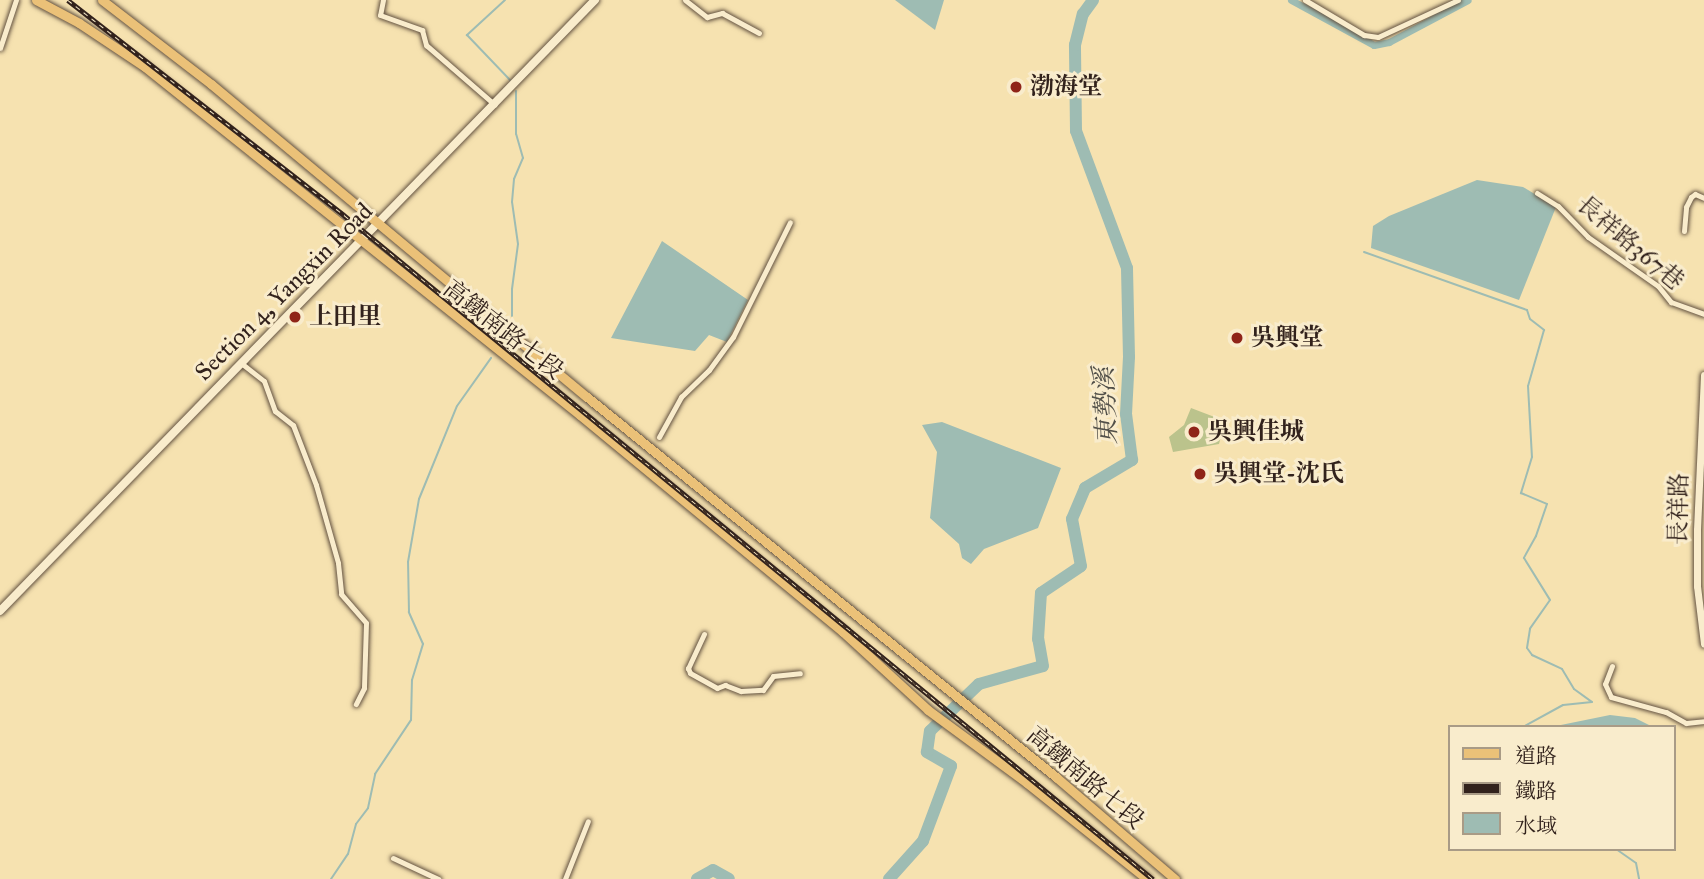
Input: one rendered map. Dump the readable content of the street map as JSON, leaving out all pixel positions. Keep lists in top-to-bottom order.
{
  "streets": {
    "main road": ["Section 4, Yangxin Road", "高鐵南路七段"],
    "street": ["長祥路367巷", "長祥路"]
  },
  "crossings": [
    ["Section 4, Yangxin Road", "高鐵南路七段"]
  ],
  "water": ["東勢溪"],
  "places": [
    "渤海堂",
    "上田里",
    "吳興堂",
    "吳興佳城",
    "吳興堂-沈氏"
  ],
  "legend": ["道路", "鐵路", "水域"]
}
